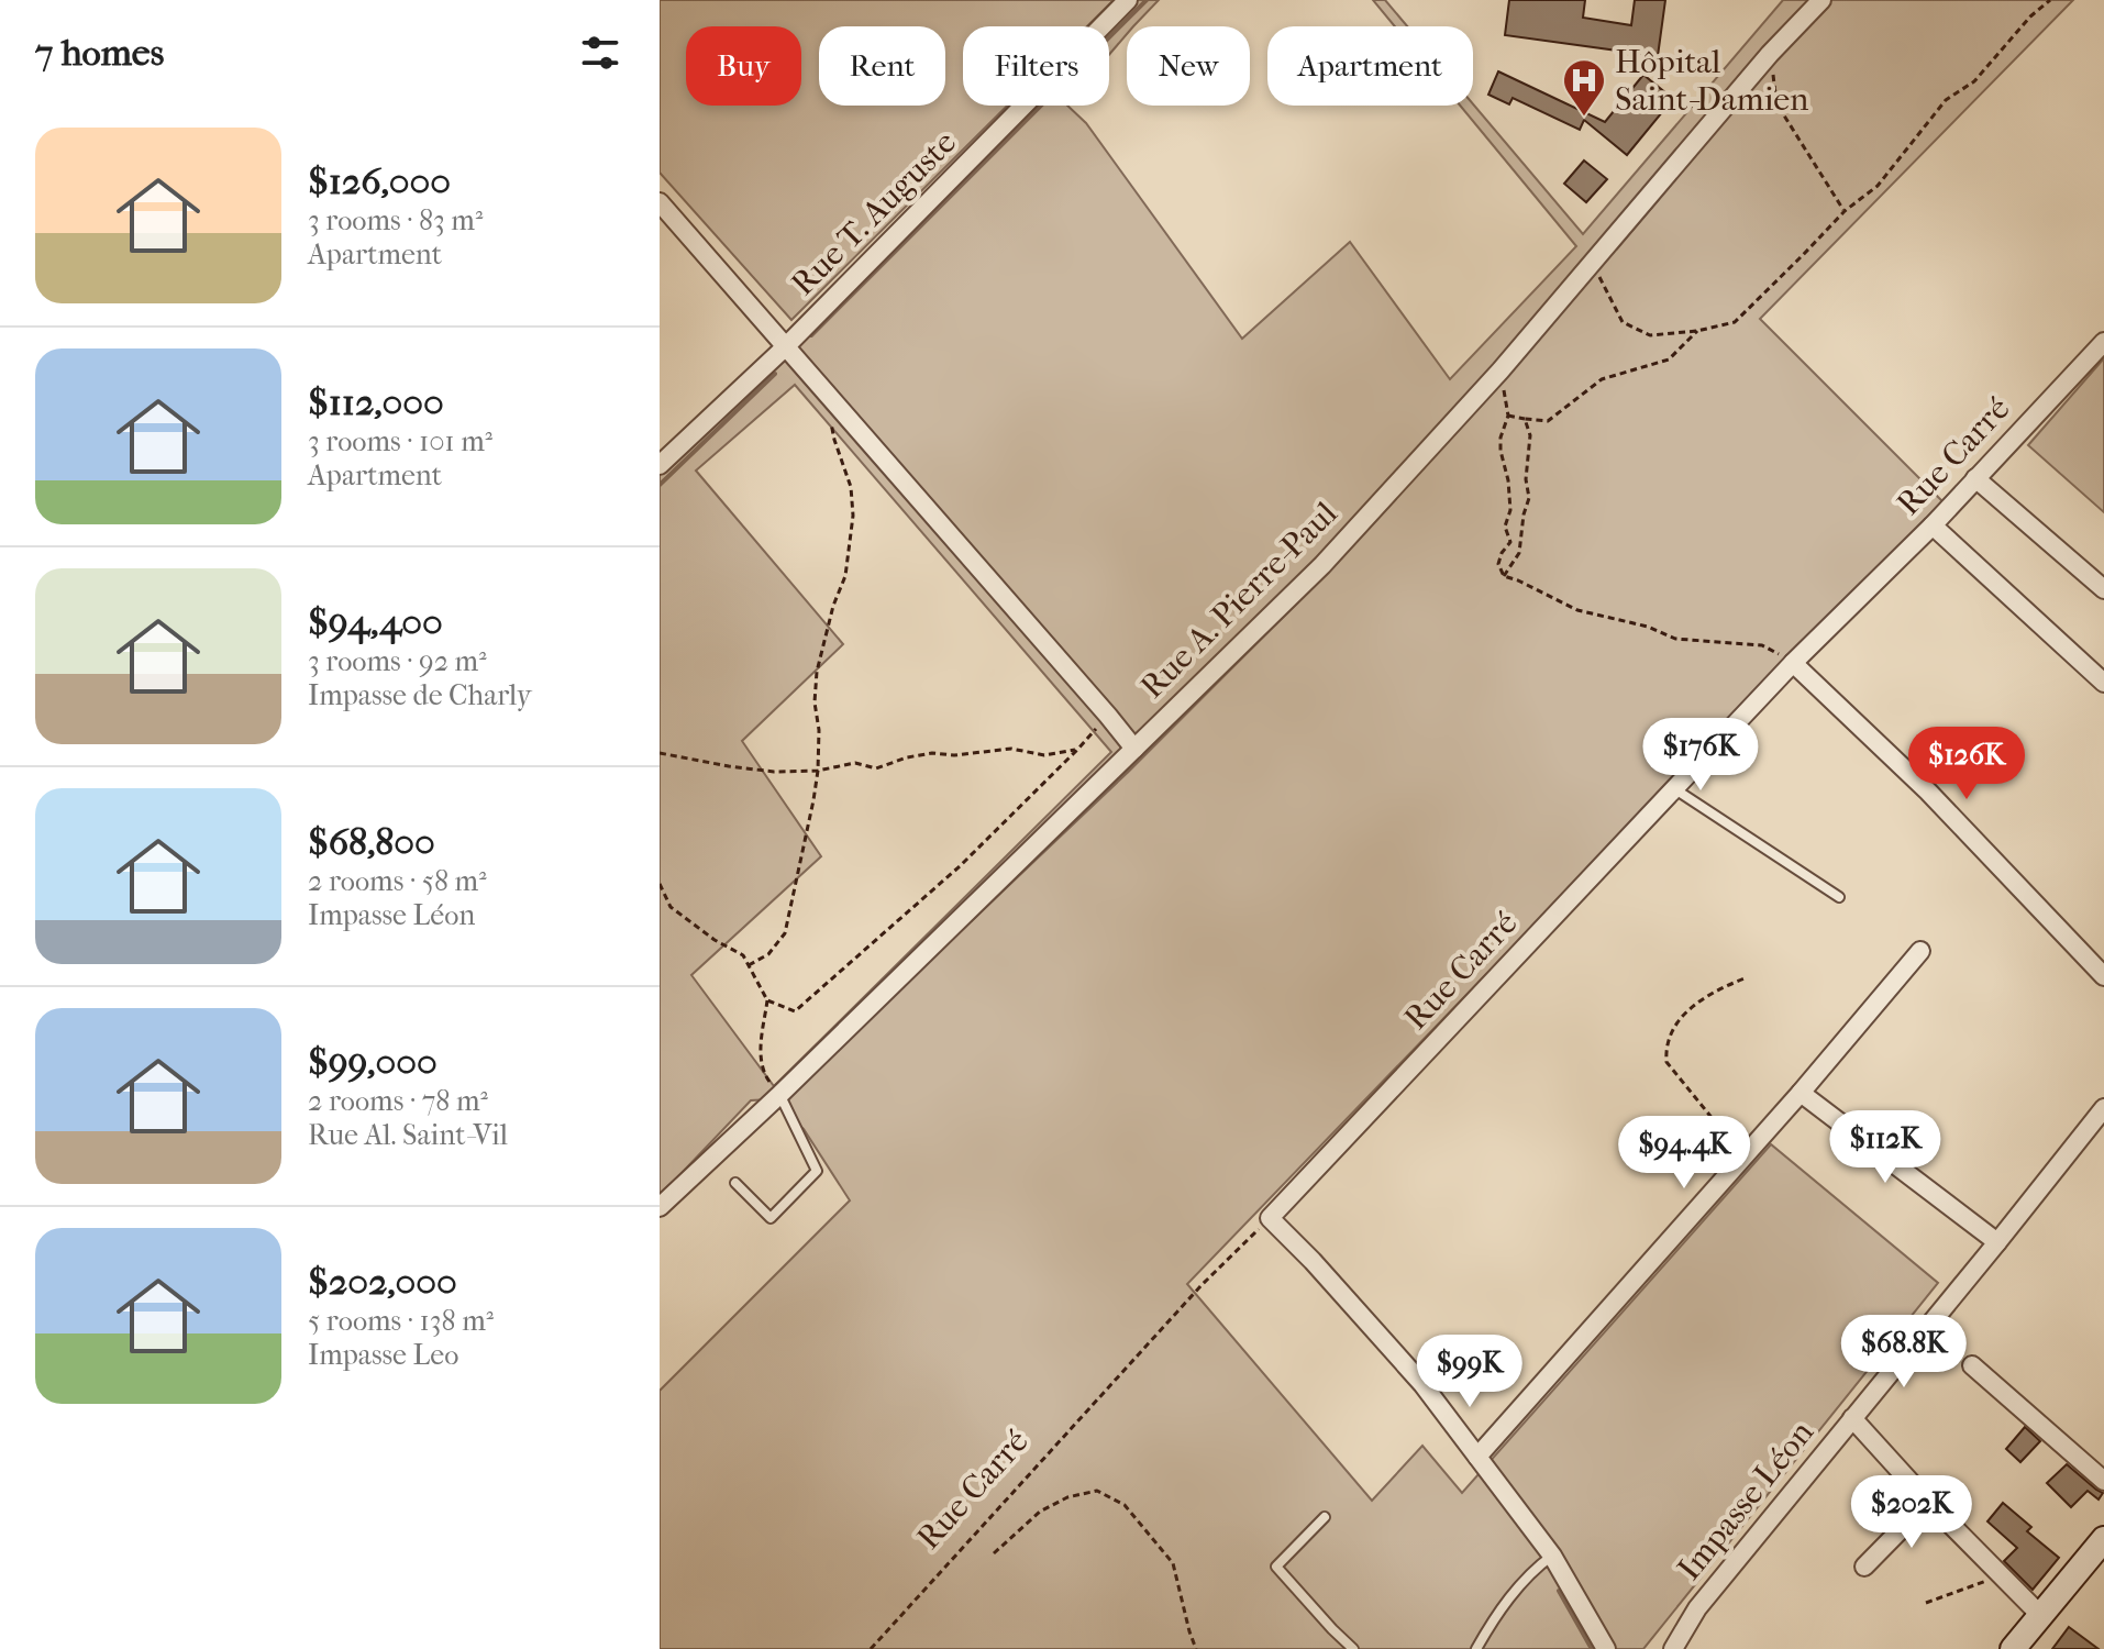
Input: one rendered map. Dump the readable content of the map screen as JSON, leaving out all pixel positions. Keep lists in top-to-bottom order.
{
  "streets": {
    "street": [
      "Rue T. Auguste",
      "Rue Carré",
      "Rue A. Pierre-Paul",
      "Impasse Léon"
    ]
  },
  "places": {
    "hospital": ["Hôpital Saint-Damien"]
  },
  "page": {
    "heading": "7 homes",
    "chip": [
      "Buy",
      "Rent",
      "Filters",
      "New",
      "Apartment"
    ],
    "list": [
      {
        "name": "$126,000",
        "note": "3 rooms · 83 m² · Apartment"
      },
      {
        "name": "$112,000",
        "note": "3 rooms · 101 m² · Apartment"
      },
      {
        "name": "$94,400",
        "note": "3 rooms · 92 m² · Impasse de Charly"
      },
      {
        "name": "$68,800",
        "note": "2 rooms · 58 m² · Impasse Léon"
      },
      {
        "name": "$99,000",
        "note": "2 rooms · 78 m² · Rue Al. Saint-Vil"
      },
      {
        "name": "$202,000",
        "note": "5 rooms · 138 m² · Impasse Leo"
      }
    ],
    "price": [
      "$176K",
      "$126K",
      "$112K",
      "$94.4K",
      "$68.8K",
      "$99K",
      "$202K"
    ]
  }
}
